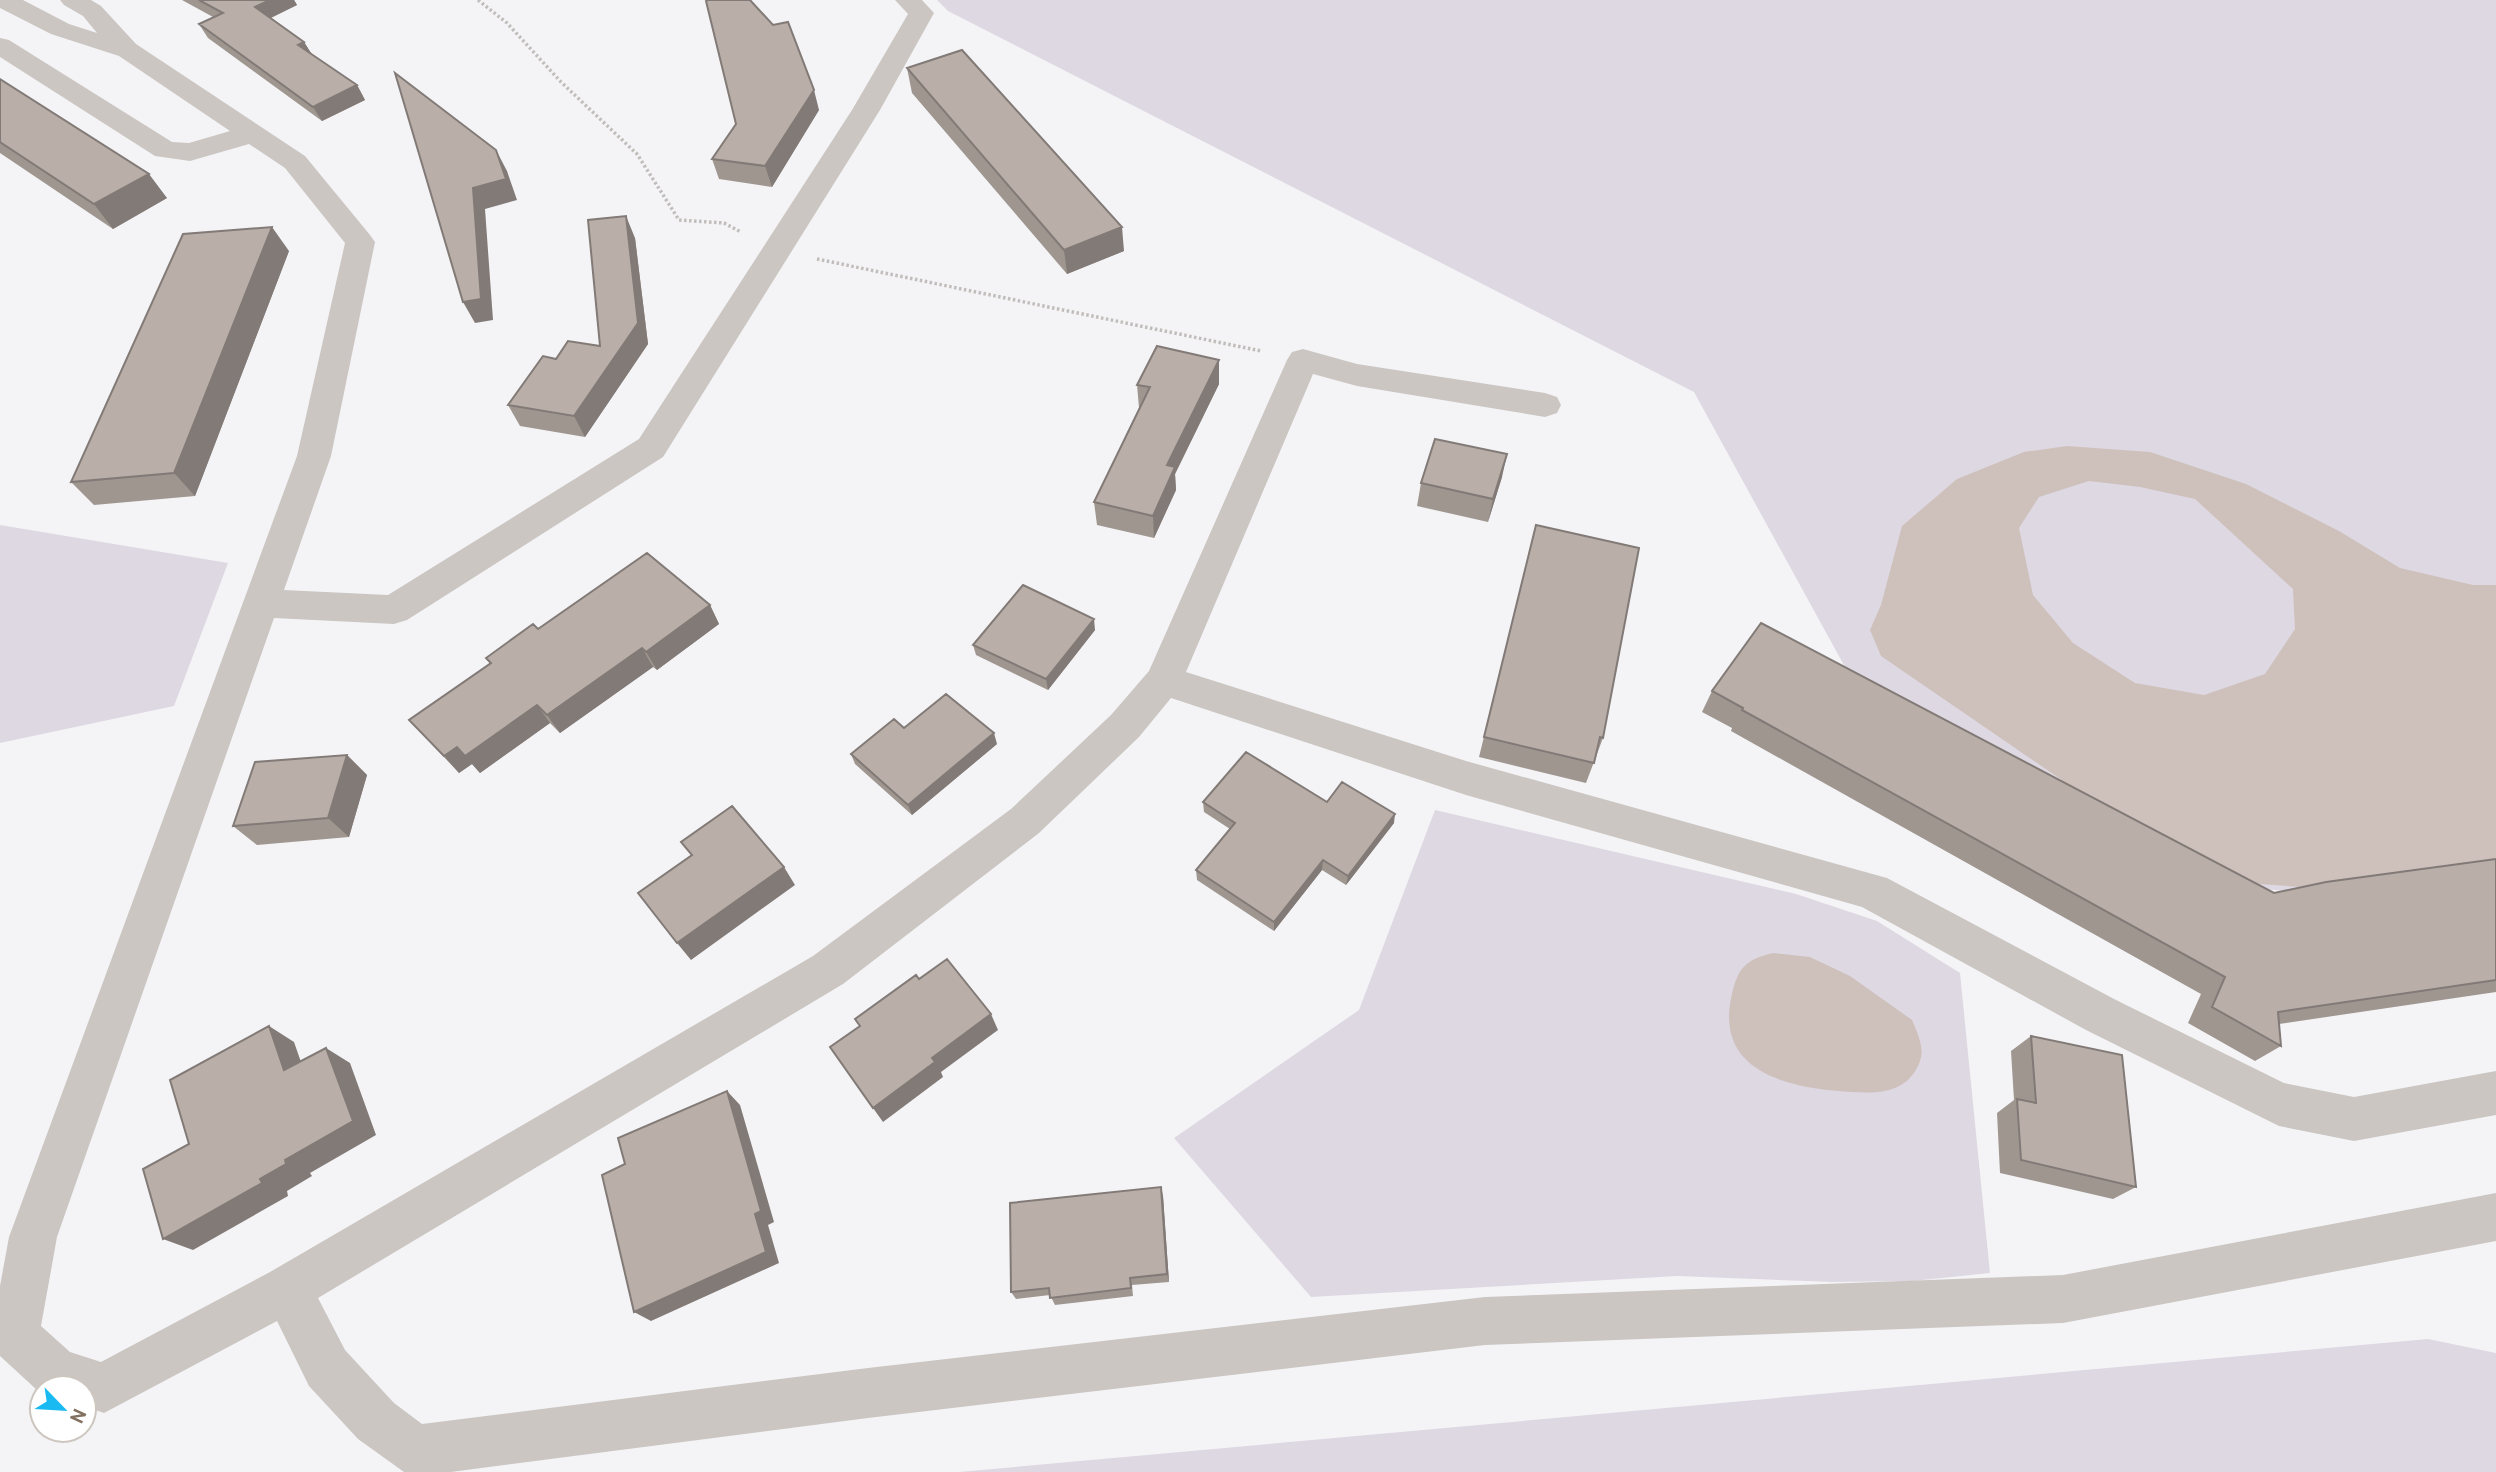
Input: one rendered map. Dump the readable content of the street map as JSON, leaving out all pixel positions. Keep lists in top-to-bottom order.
{
  "north": "bottom right"
}
